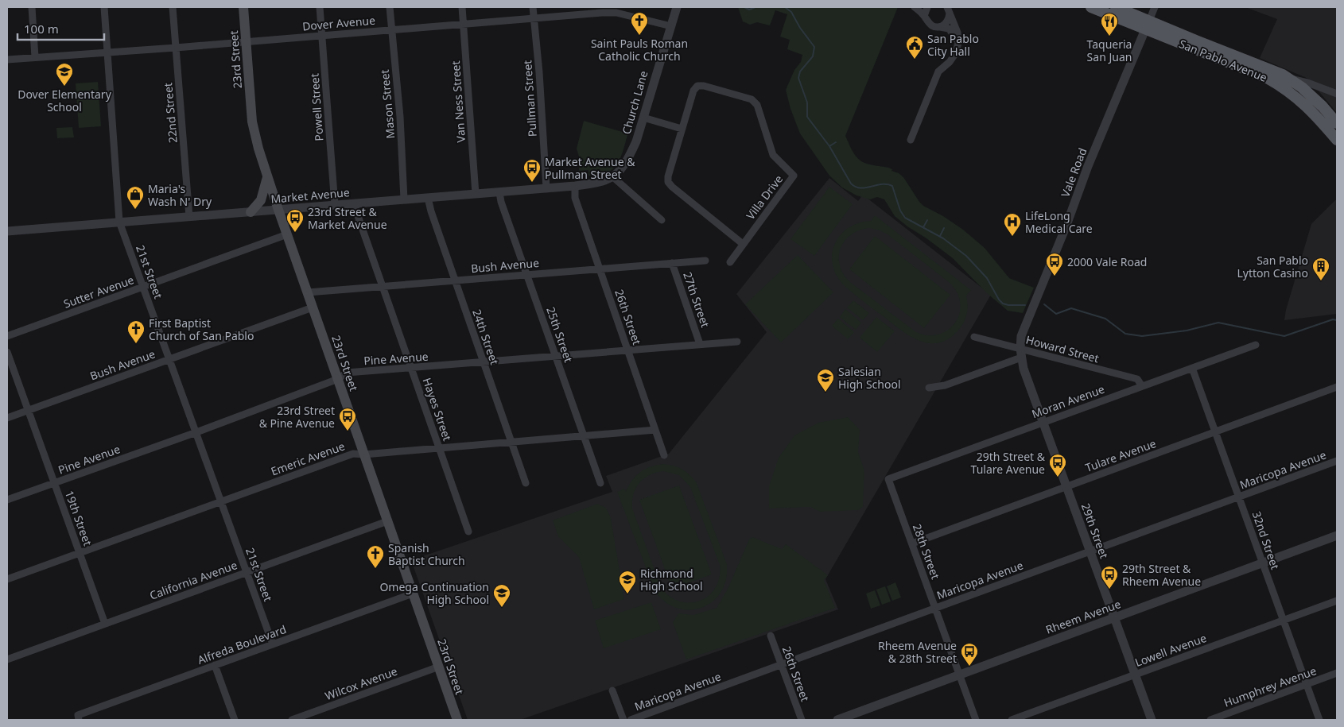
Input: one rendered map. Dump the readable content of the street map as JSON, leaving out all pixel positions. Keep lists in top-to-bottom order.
{
  "streets": {
    "main road": ["23rd Street", "San Pablo Avenue"],
    "street": [
      "Dover Avenue",
      "Pullman Street",
      "Van Ness Street",
      "Church Lane",
      "Mason Street",
      "Powell Street",
      "22nd Street",
      "Vale Road",
      "Market Avenue",
      "Villa Drive",
      "Bush Avenue",
      "21st Street",
      "Sutter Avenue",
      "27th Street",
      "26th Street",
      "25th Street",
      "24th Street",
      "Howard Street",
      "Pine Avenue",
      "Moran Avenue",
      "Hayes Street",
      "Tulare Avenue",
      "Emeric Avenue",
      "Maricopa Avenue",
      "19th Street",
      "29th Street",
      "32nd Street",
      "28th Street",
      "California Avenue",
      "Rheem Avenue",
      "Alfreda Boulevard",
      "Lowell Avenue",
      "Wilcox Avenue",
      "Humphrey Avenue"
    ]
  },
  "crossings": [
    ["Dover Avenue", "23rd Street"],
    ["Dover Avenue", "Pullman Street"],
    ["Dover Avenue", "Van Ness Street"],
    ["Dover Avenue", "Church Lane"],
    ["Dover Avenue", "Mason Street"],
    ["Dover Avenue", "Powell Street"],
    ["Dover Avenue", "22nd Street"],
    ["Dover Avenue", "21st Street"],
    ["23rd Street", "Market Avenue"],
    ["23rd Street", "Bush Avenue"],
    ["23rd Street", "Sutter Avenue"],
    ["23rd Street", "Pine Avenue"],
    ["23rd Street", "Emeric Avenue"],
    ["23rd Street", "California Avenue"],
    ["23rd Street", "Alfreda Boulevard"],
    ["23rd Street", "Wilcox Avenue"],
    ["San Pablo Avenue", "Vale Road"],
    ["Pullman Street", "Market Avenue"],
    ["Van Ness Street", "Market Avenue"],
    ["Church Lane", "Market Avenue"],
    ["Mason Street", "Market Avenue"],
    ["Powell Street", "Market Avenue"],
    ["22nd Street", "Market Avenue"],
    ["Vale Road", "Howard Street"],
    ["Vale Road", "29th Street"],
    ["Market Avenue", "21st Street"],
    ["Market Avenue", "26th Street"],
    ["Market Avenue", "25th Street"],
    ["Market Avenue", "24th Street"],
    ["Market Avenue", "Hayes Street"],
    ["Bush Avenue", "21st Street"],
    ["Bush Avenue", "27th Street"],
    ["Bush Avenue", "26th Street"],
    ["Bush Avenue", "25th Street"],
    ["Bush Avenue", "24th Street"],
    ["Bush Avenue", "Hayes Street"],
    ["Bush Avenue", "19th Street"],
    ["21st Street", "Sutter Avenue"],
    ["21st Street", "Pine Avenue"],
    ["21st Street", "Emeric Avenue"],
    ["21st Street", "California Avenue"],
    ["21st Street", "Alfreda Boulevard"],
    ["27th Street", "Pine Avenue"],
    ["26th Street", "Pine Avenue"],
    ["26th Street", "Emeric Avenue"],
    ["26th Street", "Maricopa Avenue"],
    ["25th Street", "Pine Avenue"],
    ["25th Street", "Emeric Avenue"],
    ["24th Street", "Pine Avenue"],
    ["24th Street", "Emeric Avenue"],
    ["Howard Street", "Moran Avenue"],
    ["Howard Street", "29th Street"],
    ["Pine Avenue", "Hayes Street"],
    ["Pine Avenue", "19th Street"],
    ["Moran Avenue", "29th Street"],
    ["Moran Avenue", "32nd Street"],
    ["Moran Avenue", "28th Street"],
    ["Hayes Street", "Emeric Avenue"],
    ["Tulare Avenue", "29th Street"],
    ["Tulare Avenue", "32nd Street"],
    ["Tulare Avenue", "28th Street"],
    ["Emeric Avenue", "19th Street"],
    ["Maricopa Avenue", "29th Street"],
    ["Maricopa Avenue", "32nd Street"],
    ["Maricopa Avenue", "28th Street"],
    ["19th Street", "California Avenue"],
    ["29th Street", "Rheem Avenue"],
    ["29th Street", "Lowell Avenue"],
    ["32nd Street", "Rheem Avenue"],
    ["32nd Street", "Lowell Avenue"],
    ["32nd Street", "Humphrey Avenue"],
    ["28th Street", "Rheem Avenue"]
  ],
  "places": {
    "church": ["Saint Pauls Roman Catholic Church", "First Baptist Church of San Pablo", "Spanish Baptist Church"],
    "restaurant": ["Taqueria San Juan"],
    "public building": ["San Pablo City Hall"],
    "school or university": [
      "Dover Elementary School",
      "Salesian High School",
      "Richmond High School",
      "Omega Continuation High School"
    ],
    "bus stop": [
      "Market Avenue & Pullman Street",
      "23rd Street & Market Avenue",
      "2000 Vale Road",
      "23rd Street & Pine Avenue",
      "29th Street & Tulare Avenue",
      "29th Street & Rheem Avenue",
      "Rheem Avenue & 28th Street"
    ],
    "shop": ["Maria's Wash N' Dry"],
    "hospital": ["LifeLong Medical Care"],
    "building": ["San Pablo Lytton Casino"]
  },
  "scale_bar": "100 m"
}
